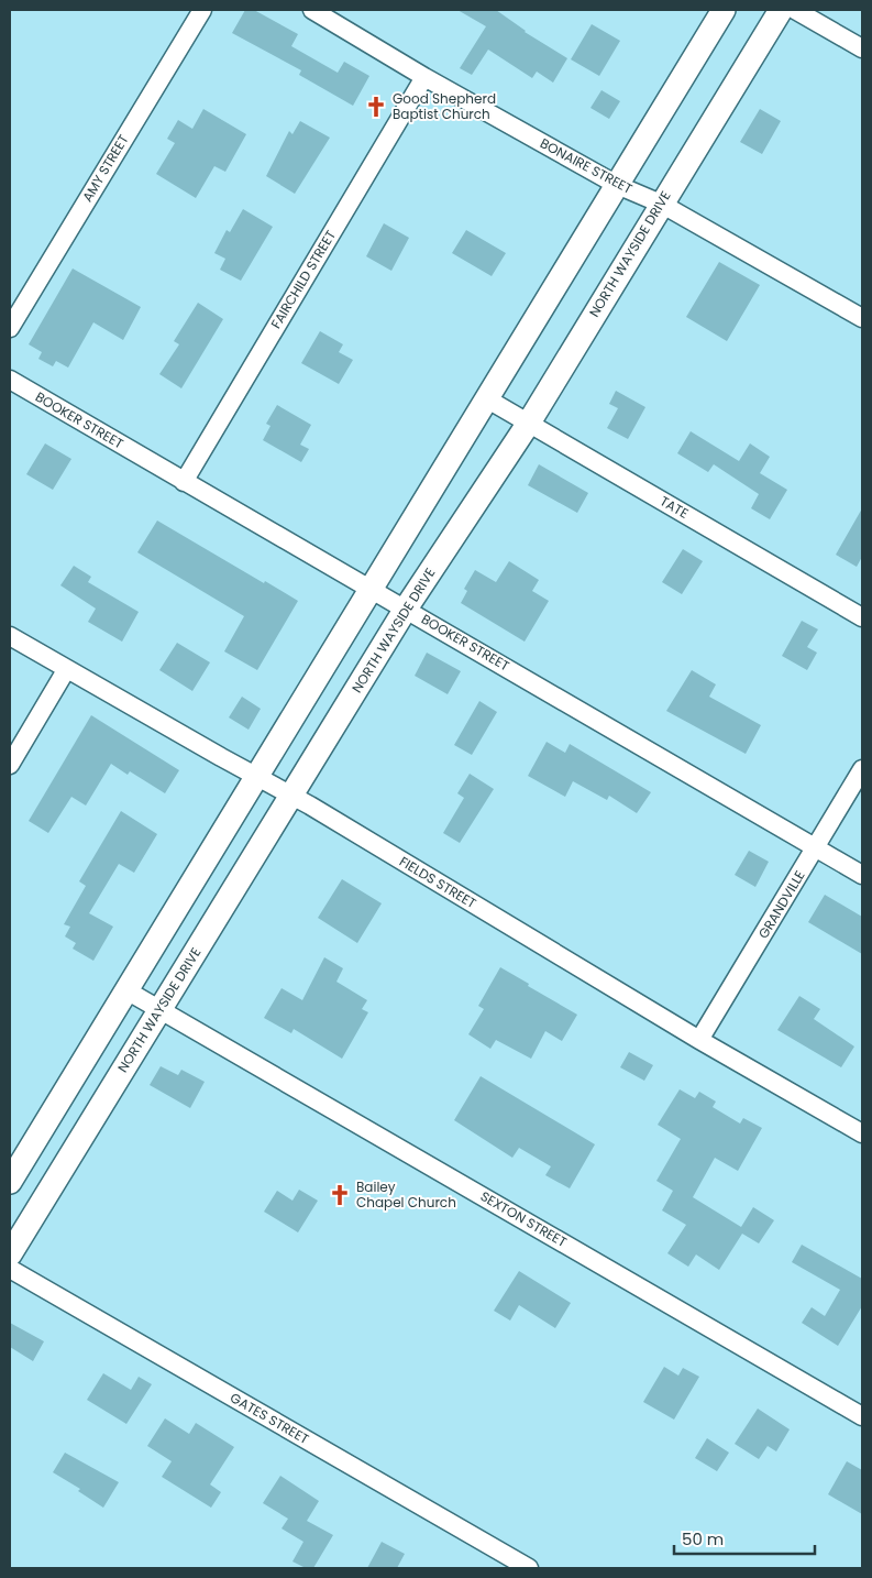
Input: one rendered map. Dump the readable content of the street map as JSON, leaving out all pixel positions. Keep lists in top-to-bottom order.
{
  "streets": {
    "main road": ["NORTH WAYSIDE DRIVE"],
    "street": [
      "BONAIRE STREET",
      "AMY STREET",
      "FAIRCHILD STREET",
      "BOOKER STREET",
      "TATE",
      "FIELDS STREET",
      "GRANDVILLE",
      "SEXTON STREET",
      "GATES STREET"
    ]
  },
  "crossings": [
    ["BONAIRE STREET", "NORTH WAYSIDE DRIVE"],
    ["BONAIRE STREET", "FAIRCHILD STREET"],
    ["NORTH WAYSIDE DRIVE", "BOOKER STREET"],
    ["NORTH WAYSIDE DRIVE", "TATE"],
    ["NORTH WAYSIDE DRIVE", "FIELDS STREET"],
    ["NORTH WAYSIDE DRIVE", "SEXTON STREET"],
    ["FAIRCHILD STREET", "BOOKER STREET"],
    ["BOOKER STREET", "GRANDVILLE"],
    ["FIELDS STREET", "GRANDVILLE"]
  ],
  "places": {
    "church": ["Good Shepherd Baptist Church", "Bailey Chapel Church"]
  },
  "scale_bar": "50 m"
}
